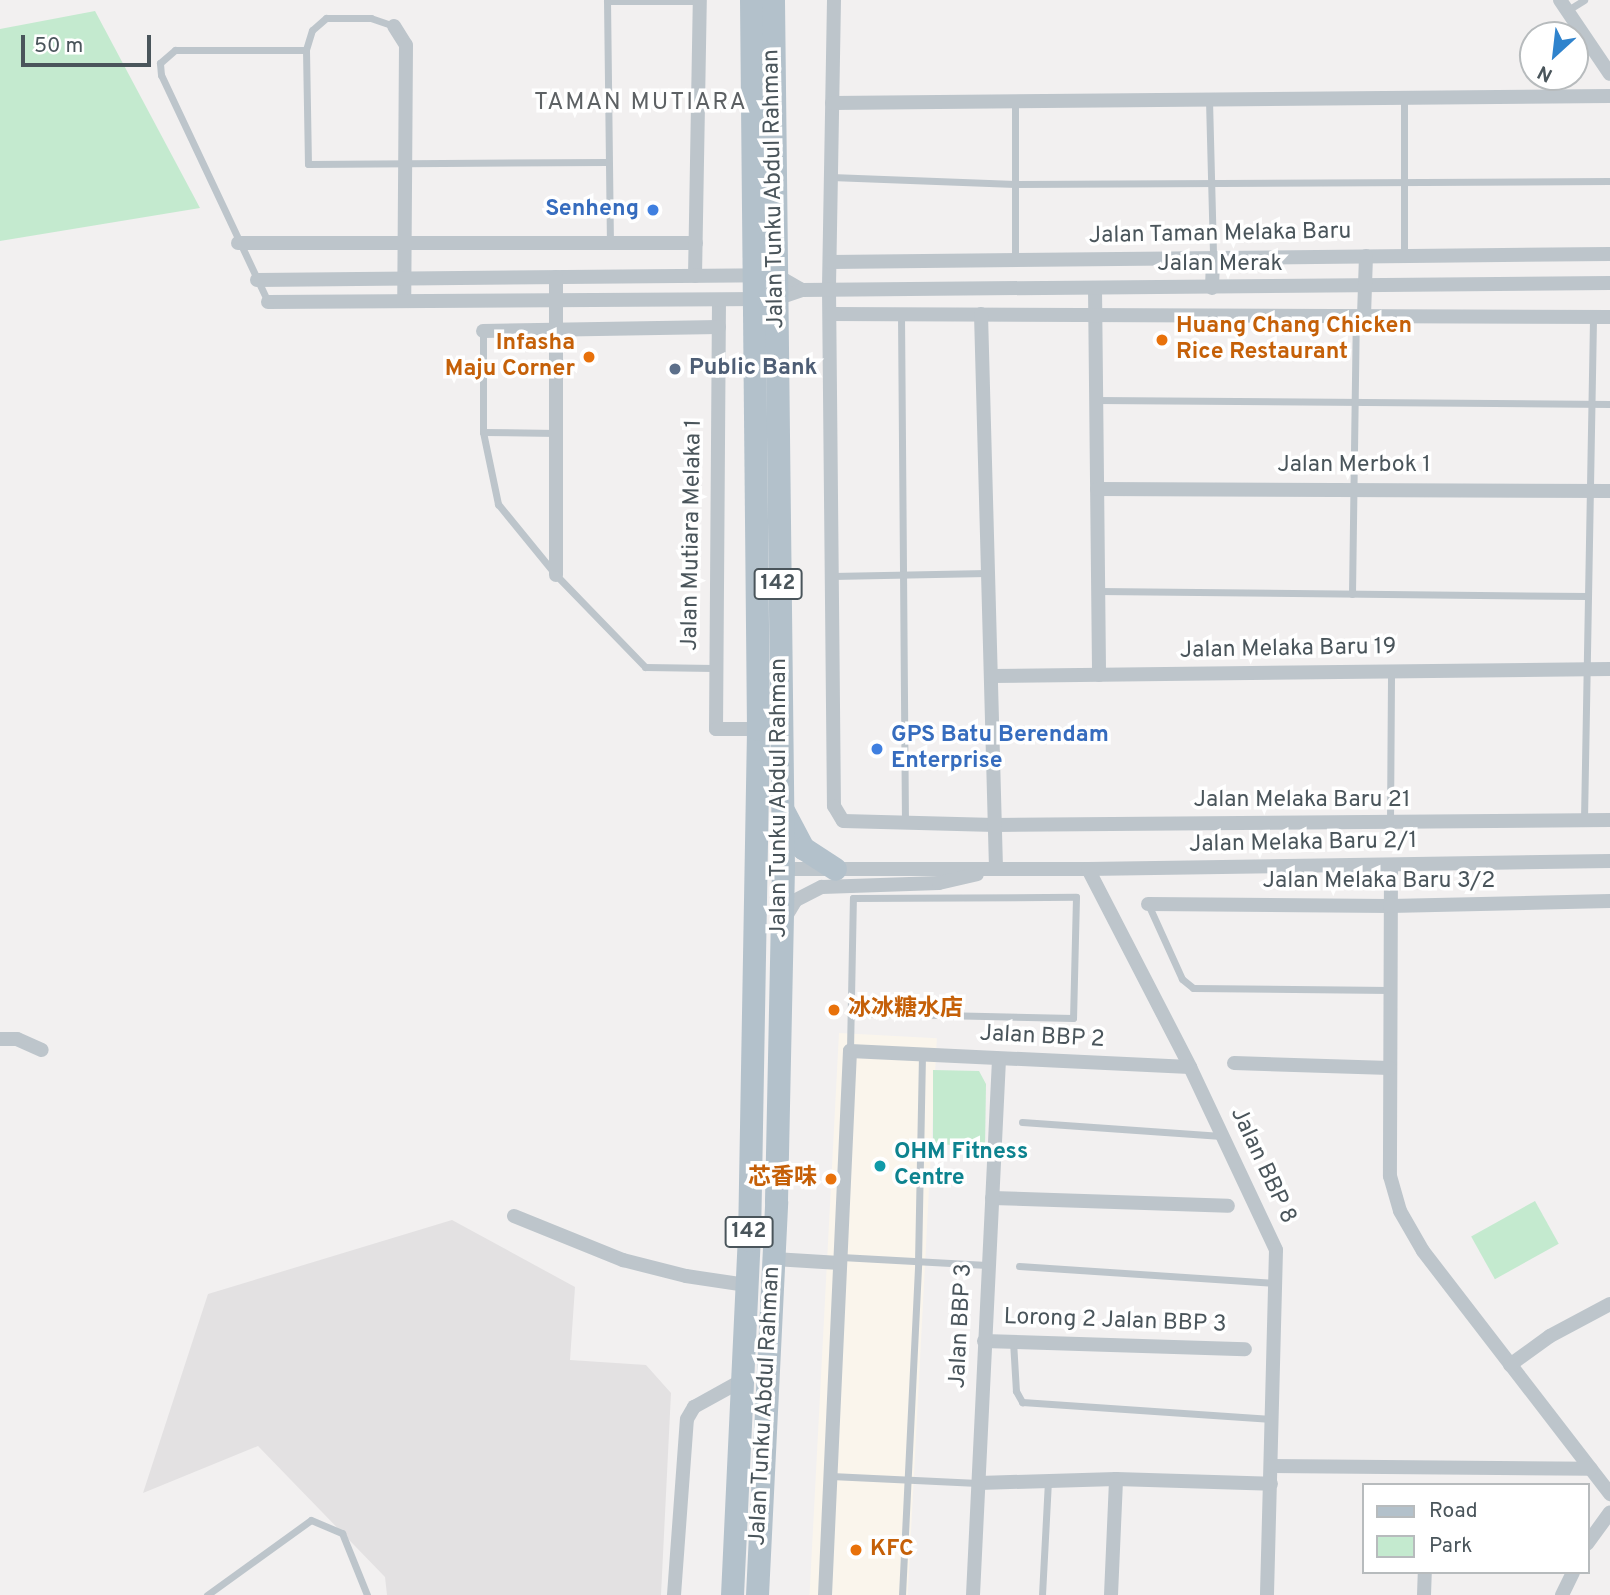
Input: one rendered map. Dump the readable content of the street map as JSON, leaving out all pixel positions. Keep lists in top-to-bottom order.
{
  "streets": {
    "main road": ["Jalan Tunku Abdul Rahman", "142"],
    "street": [
      "Jalan Taman Melaka Baru",
      "Jalan Merak",
      "Jalan Merbok 1",
      "Jalan Mutiara Melaka 1",
      "Jalan Melaka Baru 19",
      "Jalan Melaka Baru 21",
      "Jalan Melaka Baru 2/1",
      "Jalan Melaka Baru 3/2",
      "Jalan BBP 2",
      "Jalan BBP 8",
      "Lorong 2 Jalan BBP 3",
      "Jalan BBP 3"
    ]
  },
  "crossings": [
    ["Jalan Tunku Abdul Rahman", "Jalan Merak"],
    ["Jalan Tunku Abdul Rahman", "Jalan Mutiara Melaka 1"],
    ["Jalan Merak", "Jalan Mutiara Melaka 1"],
    ["Jalan Merak", "Jalan Melaka Baru 21"],
    ["Jalan Melaka Baru 2/1", "Jalan BBP 8"],
    ["Jalan BBP 2", "Jalan BBP 8"],
    ["Jalan BBP 2", "Jalan BBP 3"],
    ["Lorong 2 Jalan BBP 3", "Jalan BBP 3"]
  ],
  "districts": ["TAMAN MUTIARA"],
  "places": [
    "Senheng",
    "Huang Chang Chicken Rice Restaurant",
    "Infasha Maju Corner",
    "Public Bank",
    "GPS Batu Berendam Enterprise",
    "冰冰糖水店",
    "OHM Fitness Centre",
    "芯香味",
    "KFC"
  ],
  "legend": ["Road", "Park"],
  "scale_bar": "50 m",
  "north": "bottom left"
}
